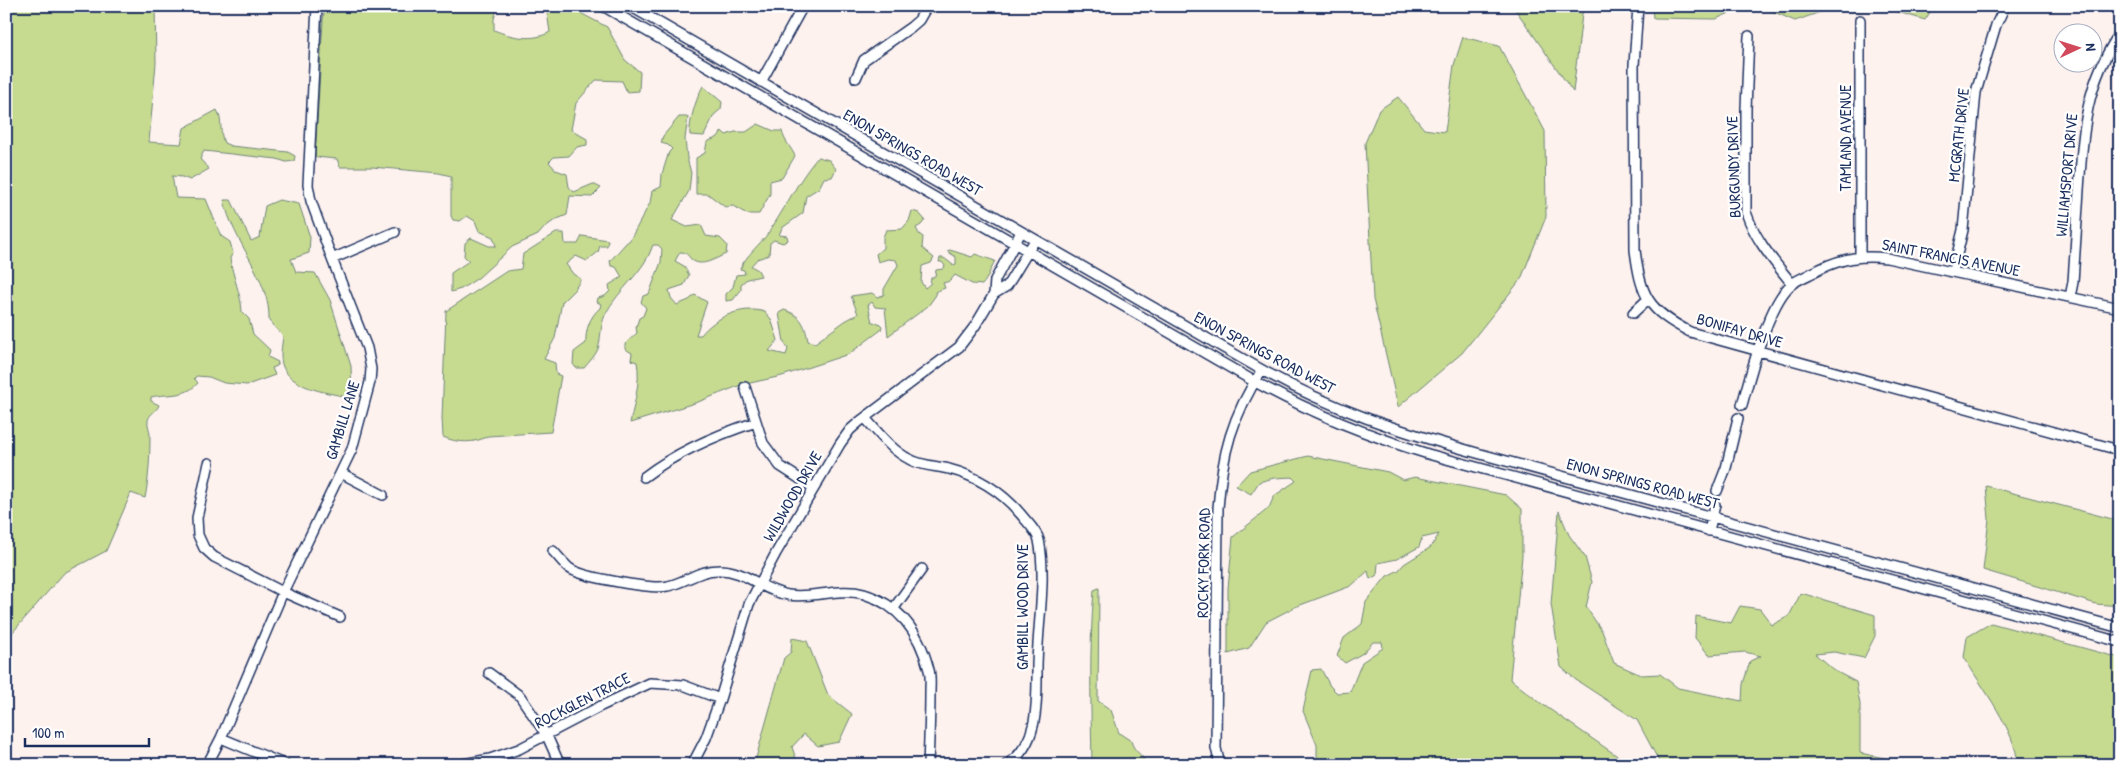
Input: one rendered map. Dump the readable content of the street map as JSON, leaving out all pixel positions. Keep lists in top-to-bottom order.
{
  "streets": {
    "street": [
      "MCGRATH DRIVE",
      "TAMLAND AVENUE",
      "ENON SPRINGS ROAD WEST",
      "BURGUNDY DRIVE",
      "WILLIAMSPORT DRIVE",
      "SAINT FRANCIS AVENUE",
      "BONIFAY DRIVE",
      "GAMBILL LANE",
      "WILDWOOD DRIVE",
      "ROCKY FORK ROAD",
      "GAMBILL WOOD DRIVE",
      "ROCKGLEN TRACE"
    ]
  },
  "crossings": [
    ["MCGRATH DRIVE", "SAINT FRANCIS AVENUE"],
    ["TAMLAND AVENUE", "SAINT FRANCIS AVENUE"],
    ["ENON SPRINGS ROAD WEST", "WILDWOOD DRIVE"],
    ["ENON SPRINGS ROAD WEST", "ROCKY FORK ROAD"],
    ["BURGUNDY DRIVE", "SAINT FRANCIS AVENUE"],
    ["WILLIAMSPORT DRIVE", "SAINT FRANCIS AVENUE"],
    ["SAINT FRANCIS AVENUE", "BONIFAY DRIVE"],
    ["WILDWOOD DRIVE", "GAMBILL WOOD DRIVE"],
    ["WILDWOOD DRIVE", "ROCKGLEN TRACE"]
  ],
  "scale_bar": "100 m",
  "north": "right"
}
